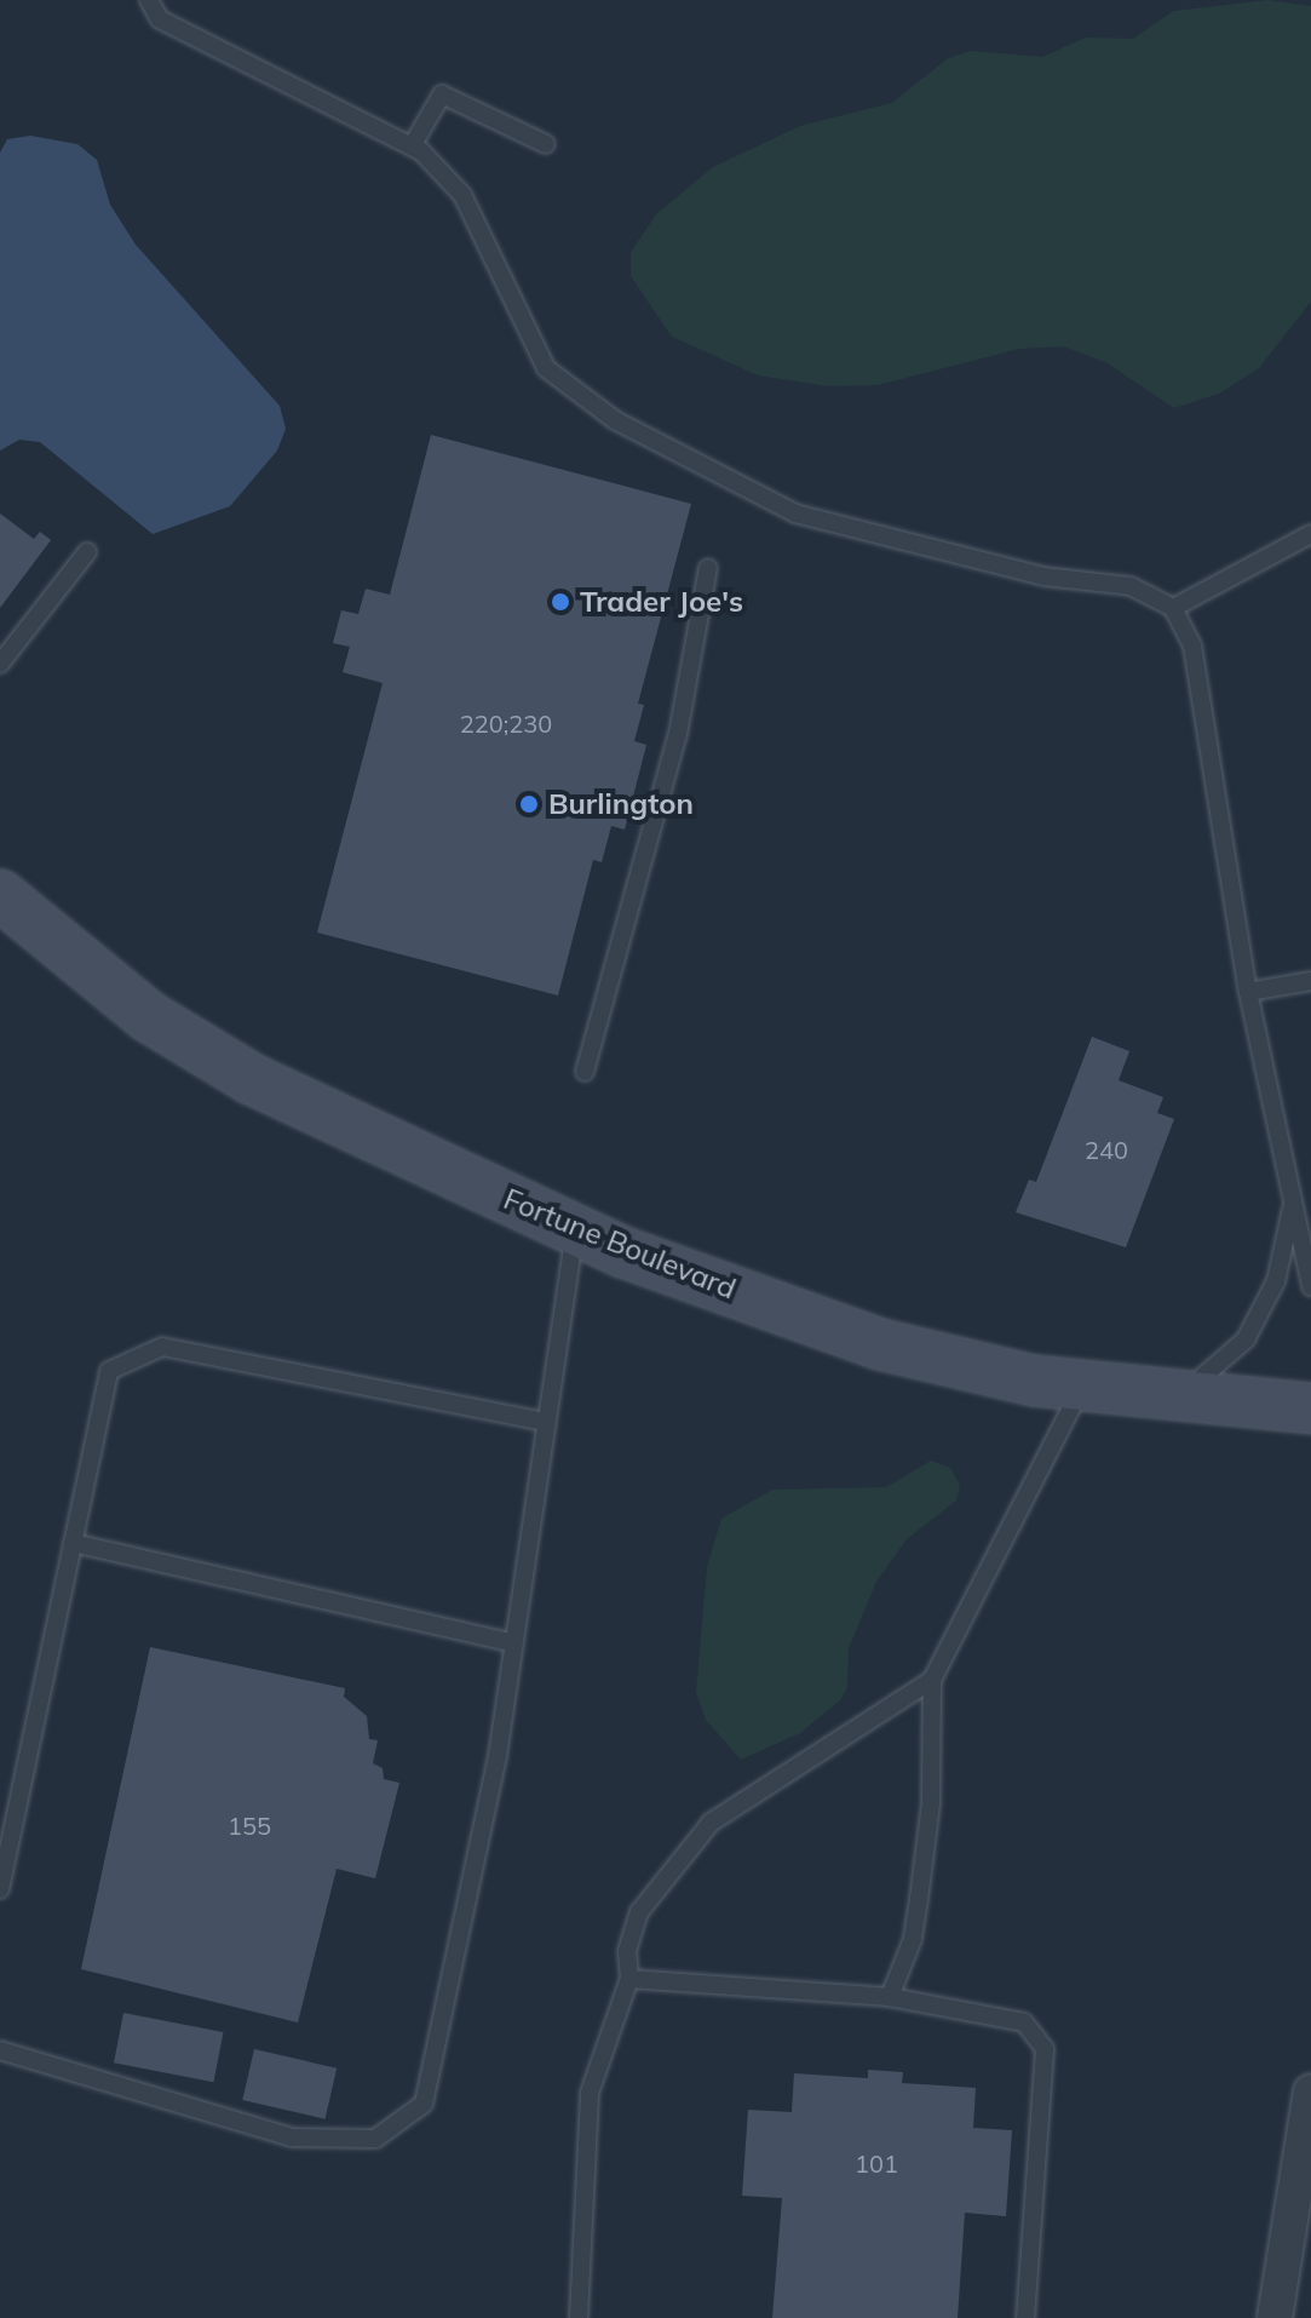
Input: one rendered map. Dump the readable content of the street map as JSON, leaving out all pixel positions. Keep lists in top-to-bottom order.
{
  "streets": {
    "main road": ["Fortune Boulevard"]
  },
  "places": ["Trader Joe's", "Burlington"],
  "house_numbers": [
    "220;230",
    "240",
    "155",
    "101"
  ]
}
